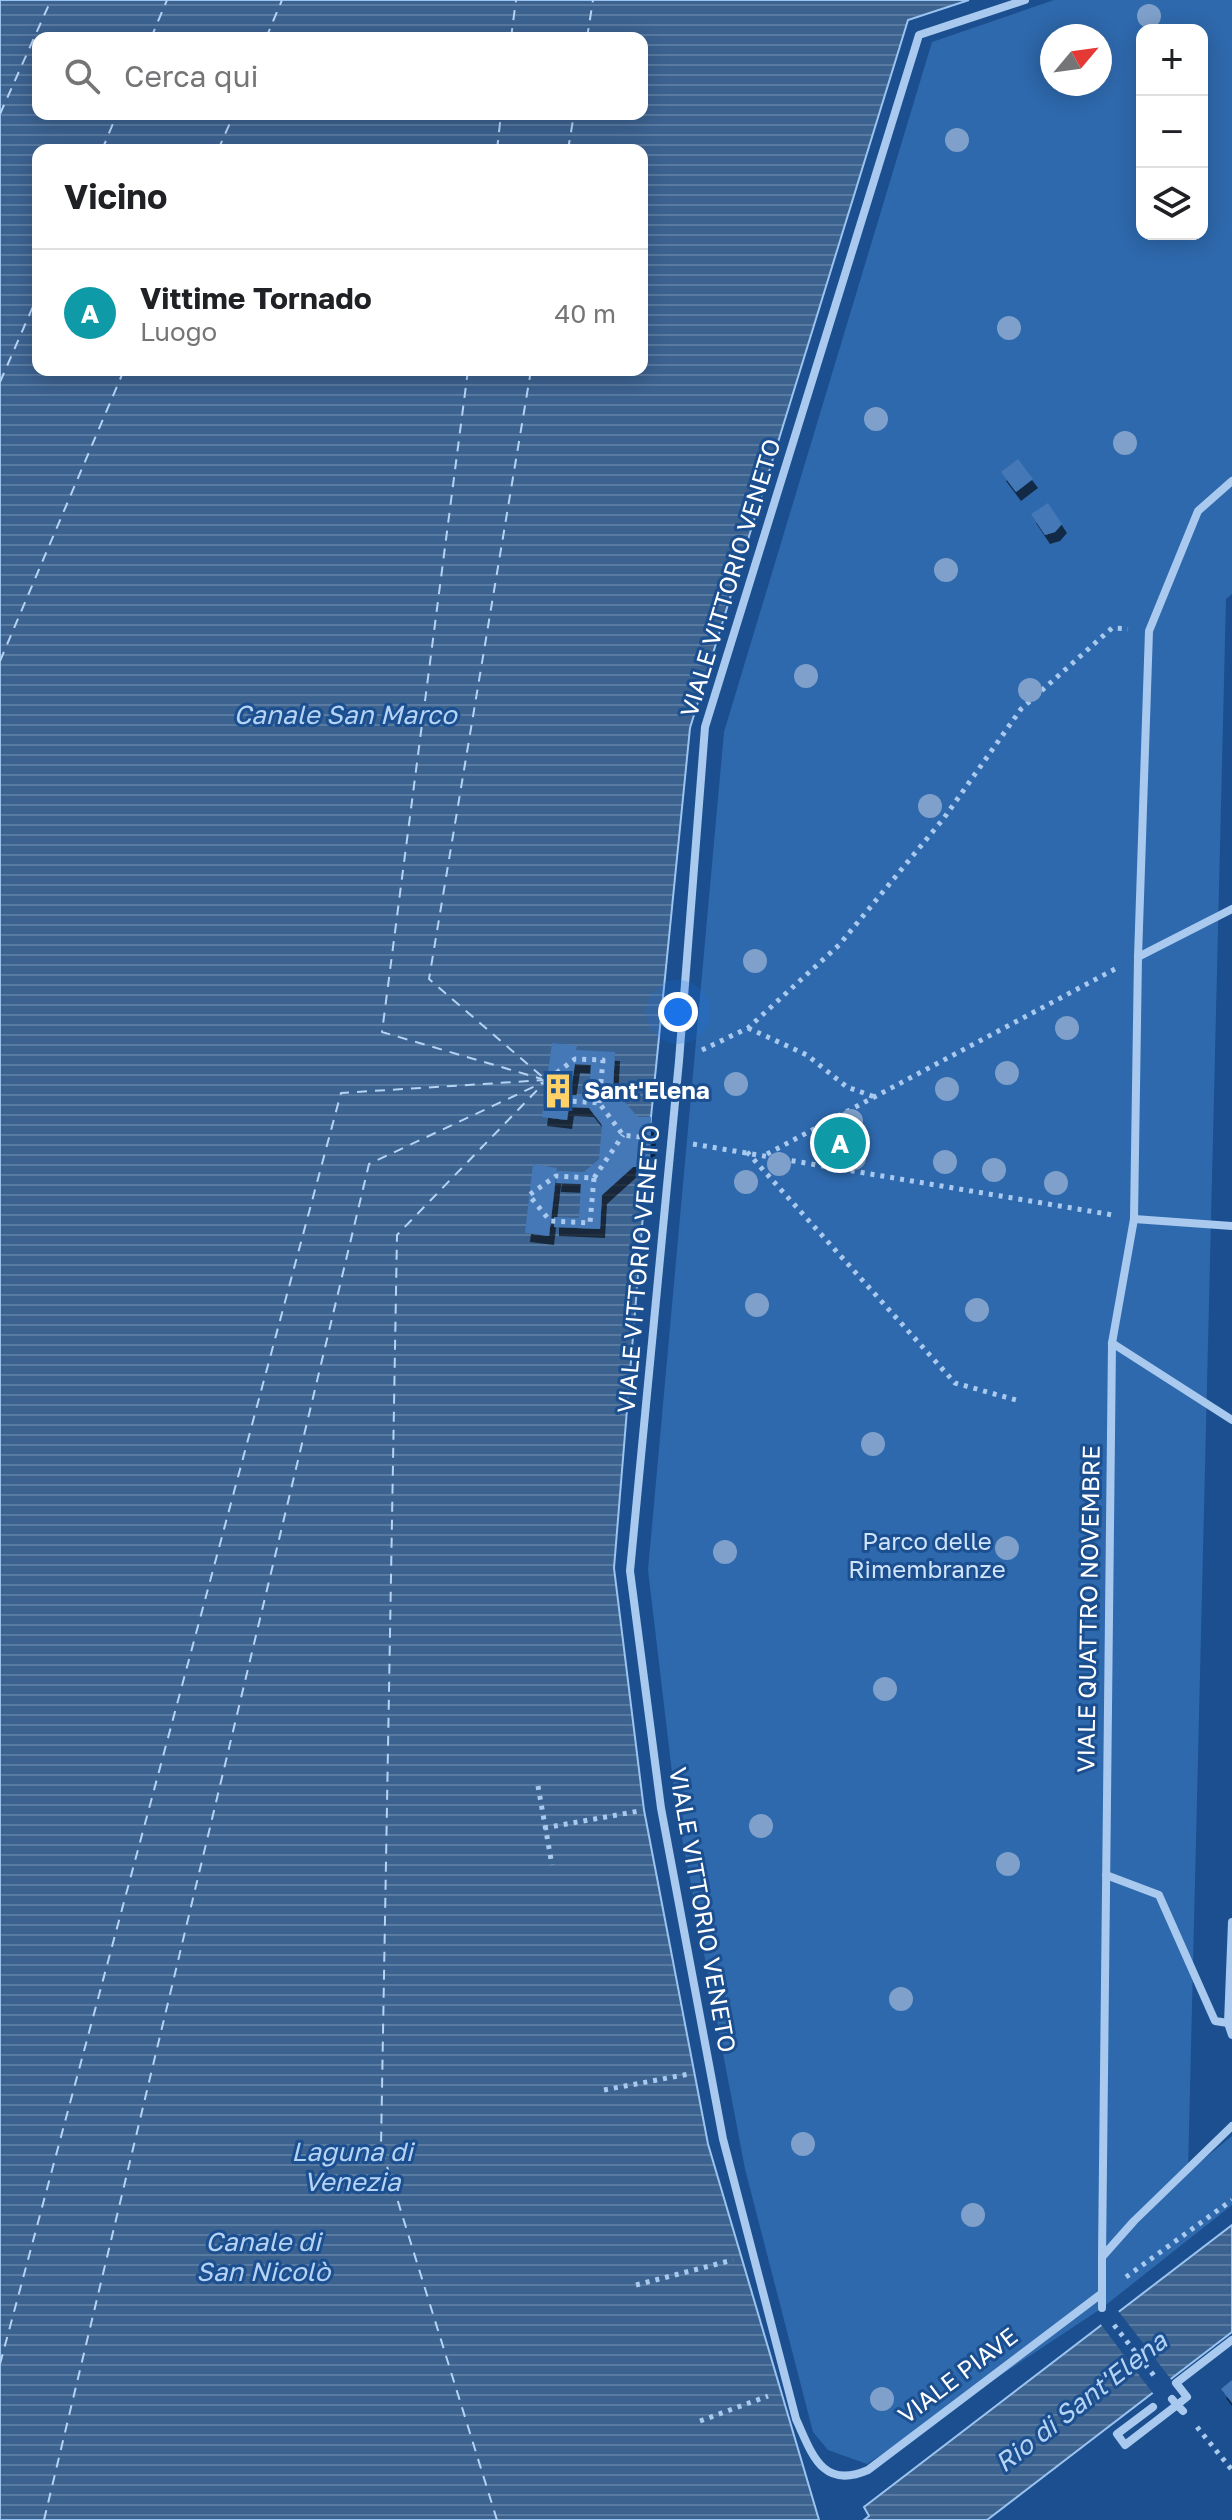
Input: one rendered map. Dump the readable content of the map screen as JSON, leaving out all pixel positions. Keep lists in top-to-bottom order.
{
  "streets": {
    "street": ["VIALE VITTORIO VENETO", "VIALE QUATTRO NOVEMBRE", "VIALE PIAVE"]
  },
  "crossings": [
    ["VIALE VITTORIO VENETO", "VIALE PIAVE"]
  ],
  "water": [
    "Canale San Marco",
    "Laguna di Venezia",
    "Canale di San Nicolò",
    "Rio di Sant'Elena"
  ],
  "parks": ["Parco delle Rimembranze"],
  "places": {
    "building": ["Sant'Elena"]
  },
  "north": "top right",
  "page": {
    "map_buttons": ["+", "−"],
    "search": "Cerca qui",
    "heading": "Vicino",
    "list": [
      {
        "mark": "A",
        "name": "Vittime Tornado",
        "note": "Luogo",
        "value": "40 m"
      }
    ],
    "pins": "A"
  }
}
